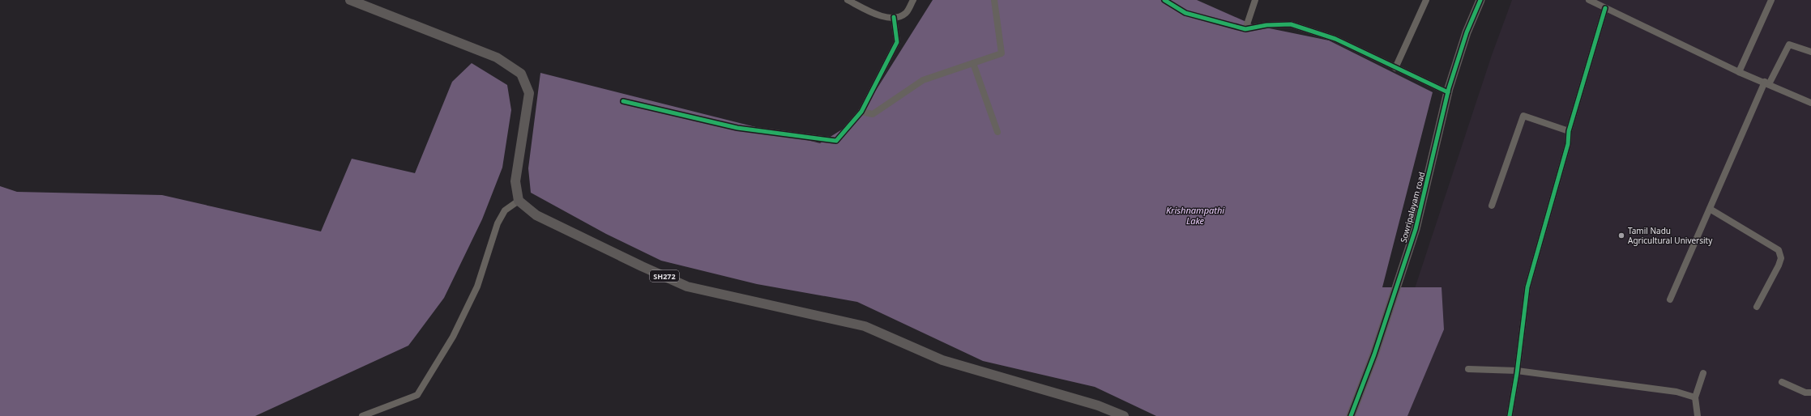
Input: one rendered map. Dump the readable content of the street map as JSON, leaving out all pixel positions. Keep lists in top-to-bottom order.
{
  "streets": {
    "main road": ["SH272"],
    "street": ["Sowripalayam road"]
  },
  "water": ["Krishnampathi Lake"],
  "places": ["Tamil Nadu Agricultural University"]
}
